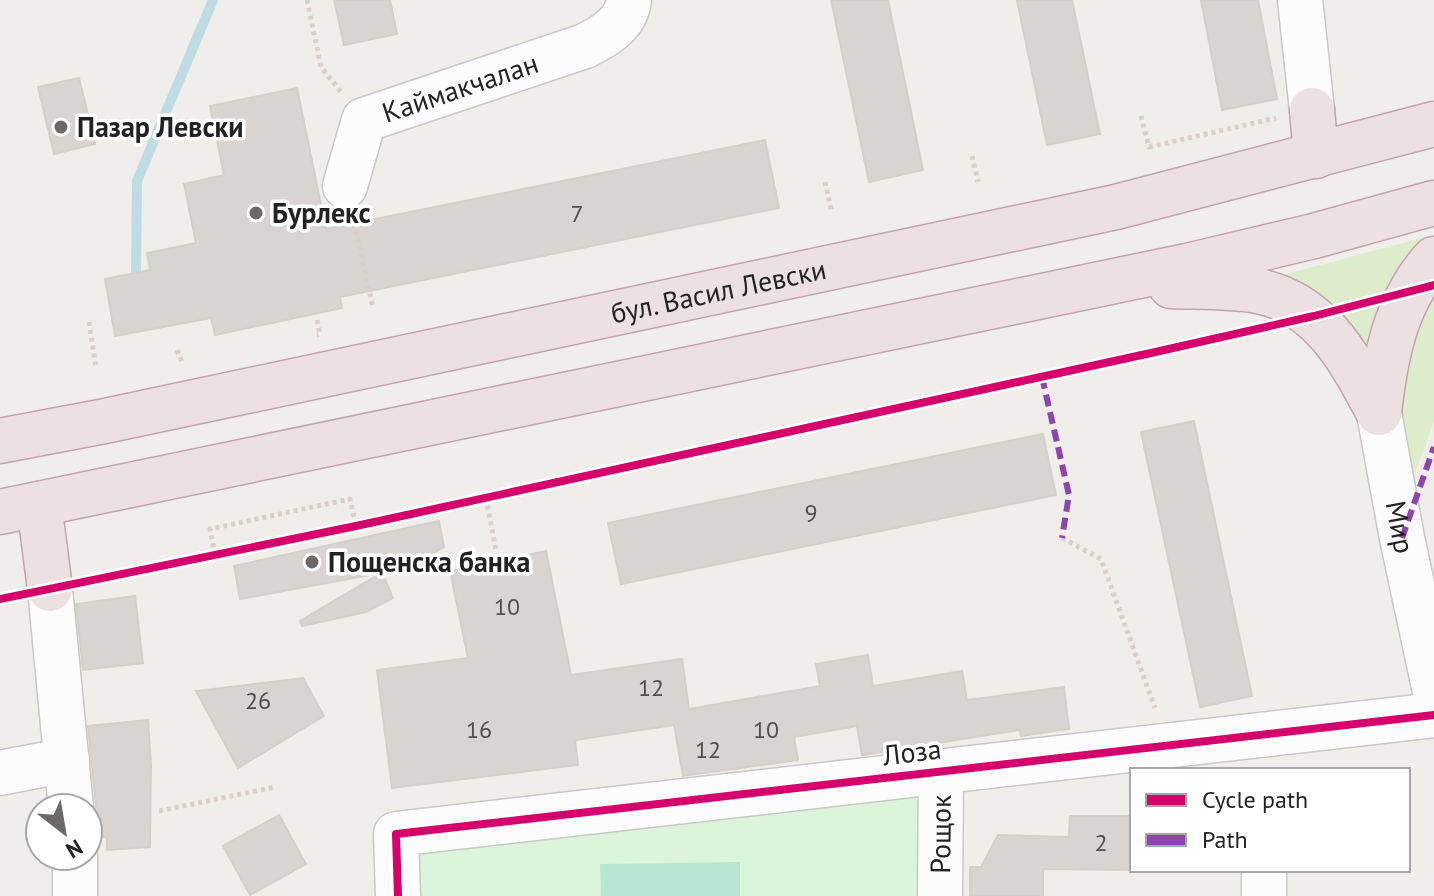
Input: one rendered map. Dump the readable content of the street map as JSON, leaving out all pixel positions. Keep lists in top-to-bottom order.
{
  "streets": {
    "highway": ["бул. Васил Левски"],
    "street": [
      "Каймакчалан",
      "Мир",
      "Лоза",
      "Рощок"
    ]
  },
  "crossings": [
    ["Лоза", "Рощок"]
  ],
  "places": ["Пазар Левски", "Бурлекс", "Пощенска банка"],
  "house_numbers": [
    "7",
    "9",
    "10",
    "12",
    "26",
    "16",
    "10",
    "12",
    "2"
  ],
  "legend": ["Cycle path", "Path"],
  "north": "bottom right"
}
